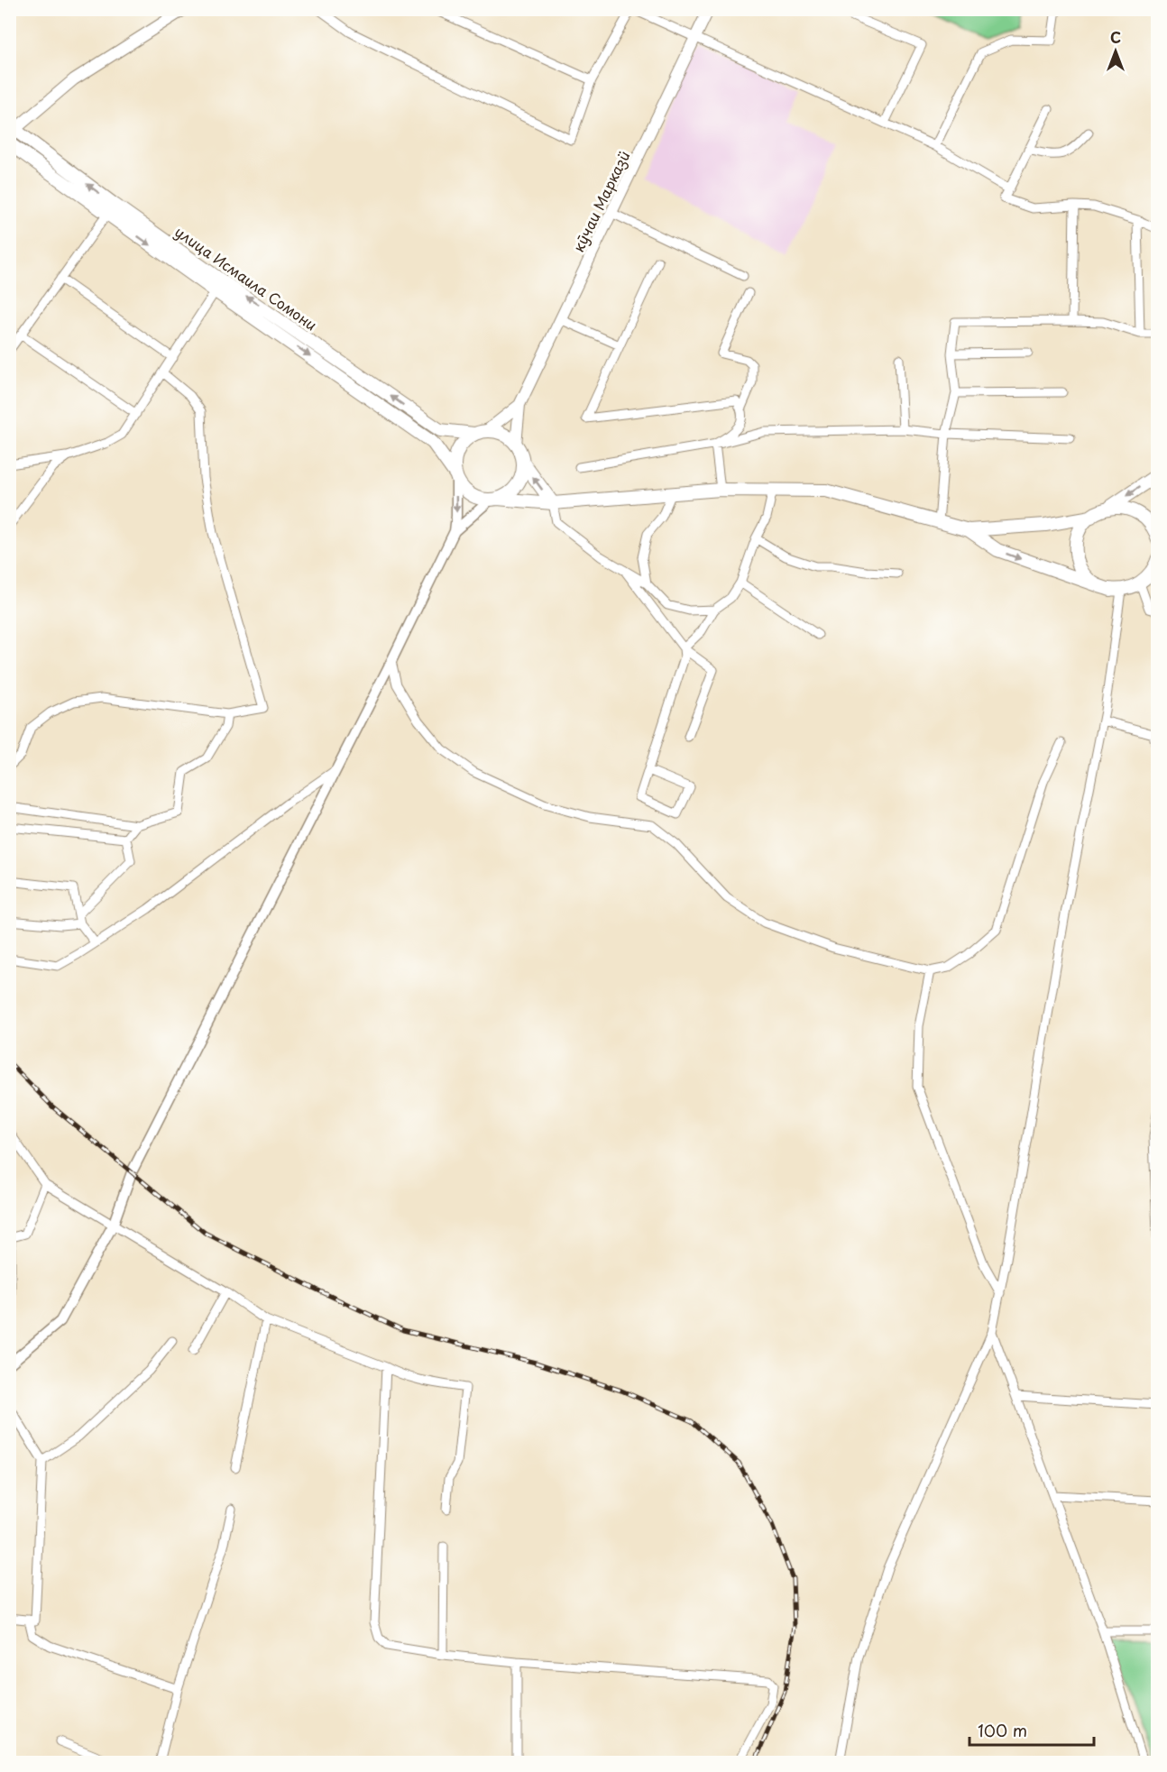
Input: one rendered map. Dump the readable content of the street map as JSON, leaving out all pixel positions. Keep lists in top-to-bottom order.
{
  "streets": {
    "main road": ["кӯчаи Марказӣ", "улица Исмаила Сомони"]
  },
  "scale_bar": "100 m",
  "north": "top"
}
